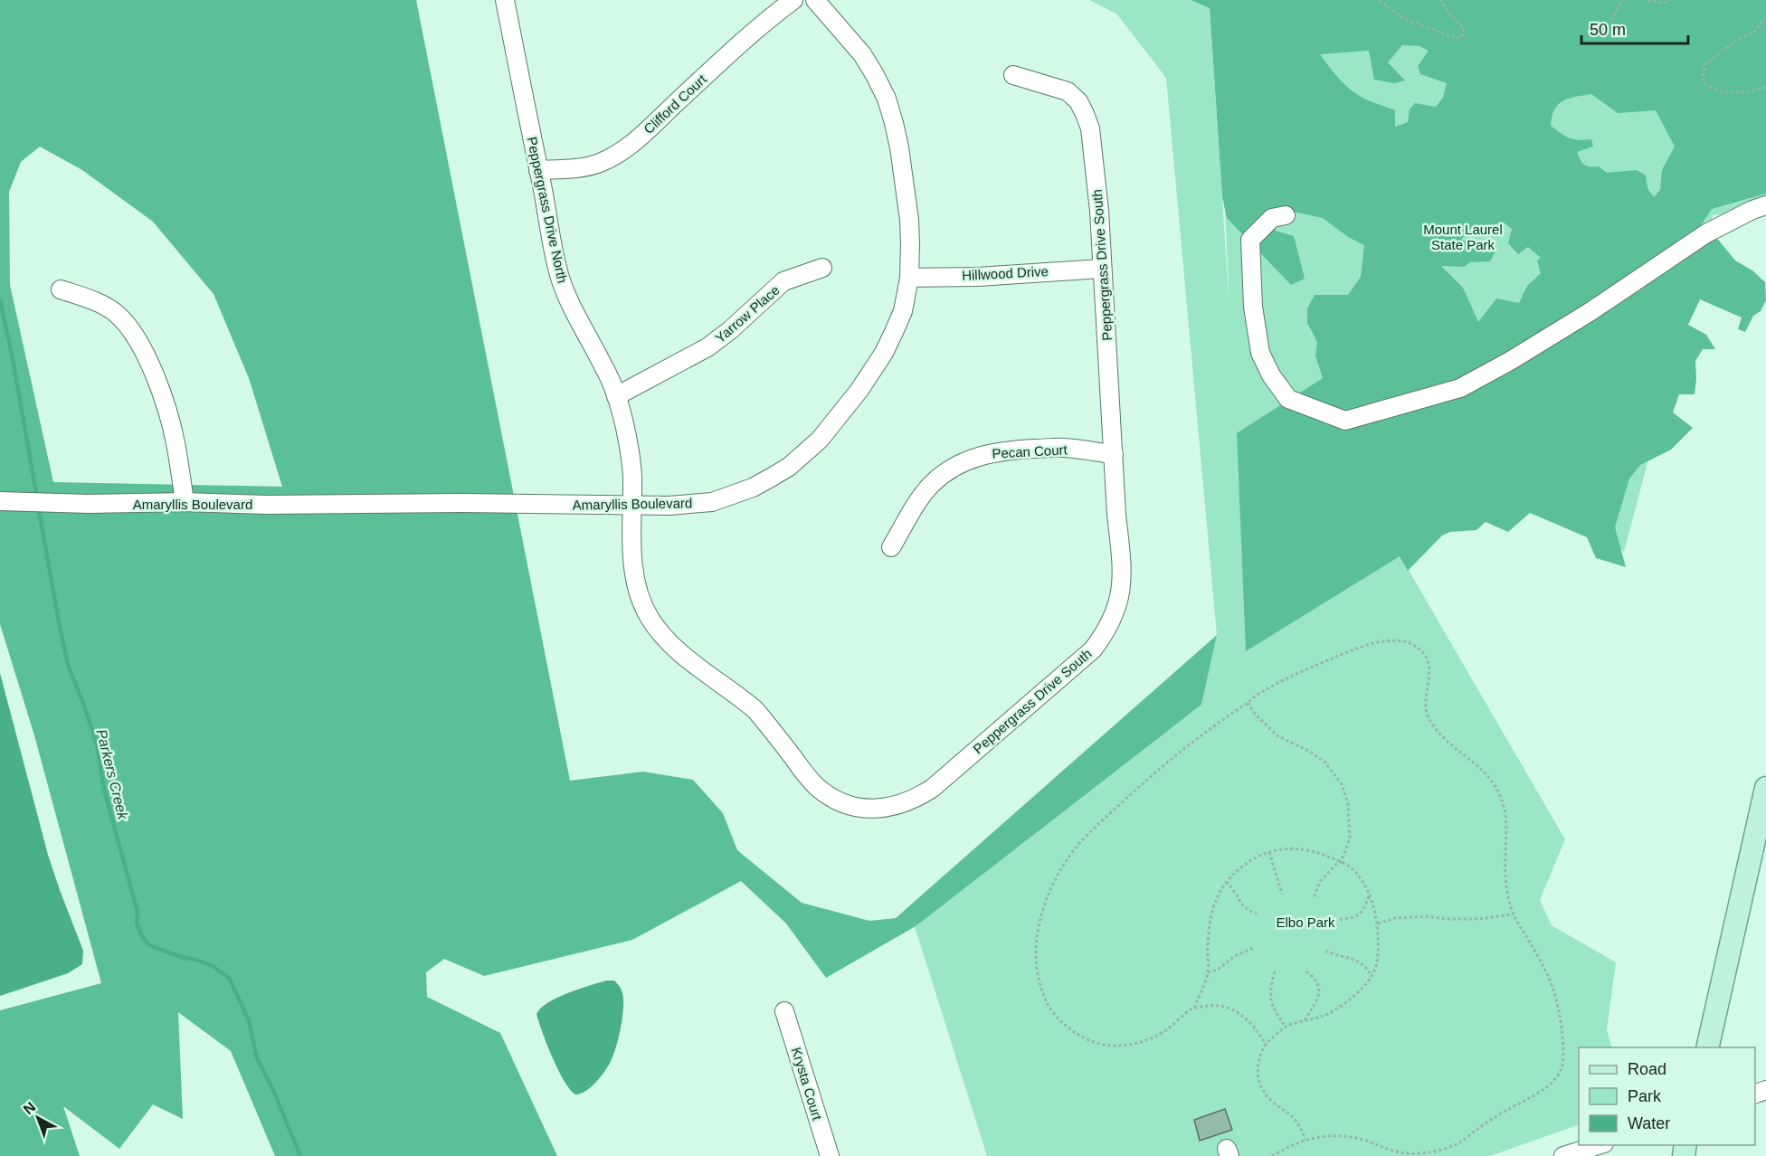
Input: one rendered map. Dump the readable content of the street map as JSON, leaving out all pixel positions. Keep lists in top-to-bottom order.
{
  "streets": {
    "street": [
      "Clifford Court",
      "Peppergrass Drive North",
      "Peppergrass Drive South",
      "Hillwood Drive",
      "Yarrow Place",
      "Pecan Court",
      "Amaryllis Boulevard",
      "Krysta Court"
    ]
  },
  "crossings": [
    ["Clifford Court", "Peppergrass Drive North"],
    ["Peppergrass Drive North", "Peppergrass Drive South"],
    ["Peppergrass Drive North", "Yarrow Place"],
    ["Peppergrass Drive North", "Amaryllis Boulevard"],
    ["Peppergrass Drive South", "Hillwood Drive"],
    ["Peppergrass Drive South", "Pecan Court"],
    ["Peppergrass Drive South", "Amaryllis Boulevard"],
    ["Hillwood Drive", "Amaryllis Boulevard"]
  ],
  "water": ["Parkers Creek"],
  "parks": ["Mount Laurel State Park", "Elbo Park"],
  "legend": ["Road", "Park", "Water"],
  "scale_bar": "50 m",
  "north": "top left"
}
